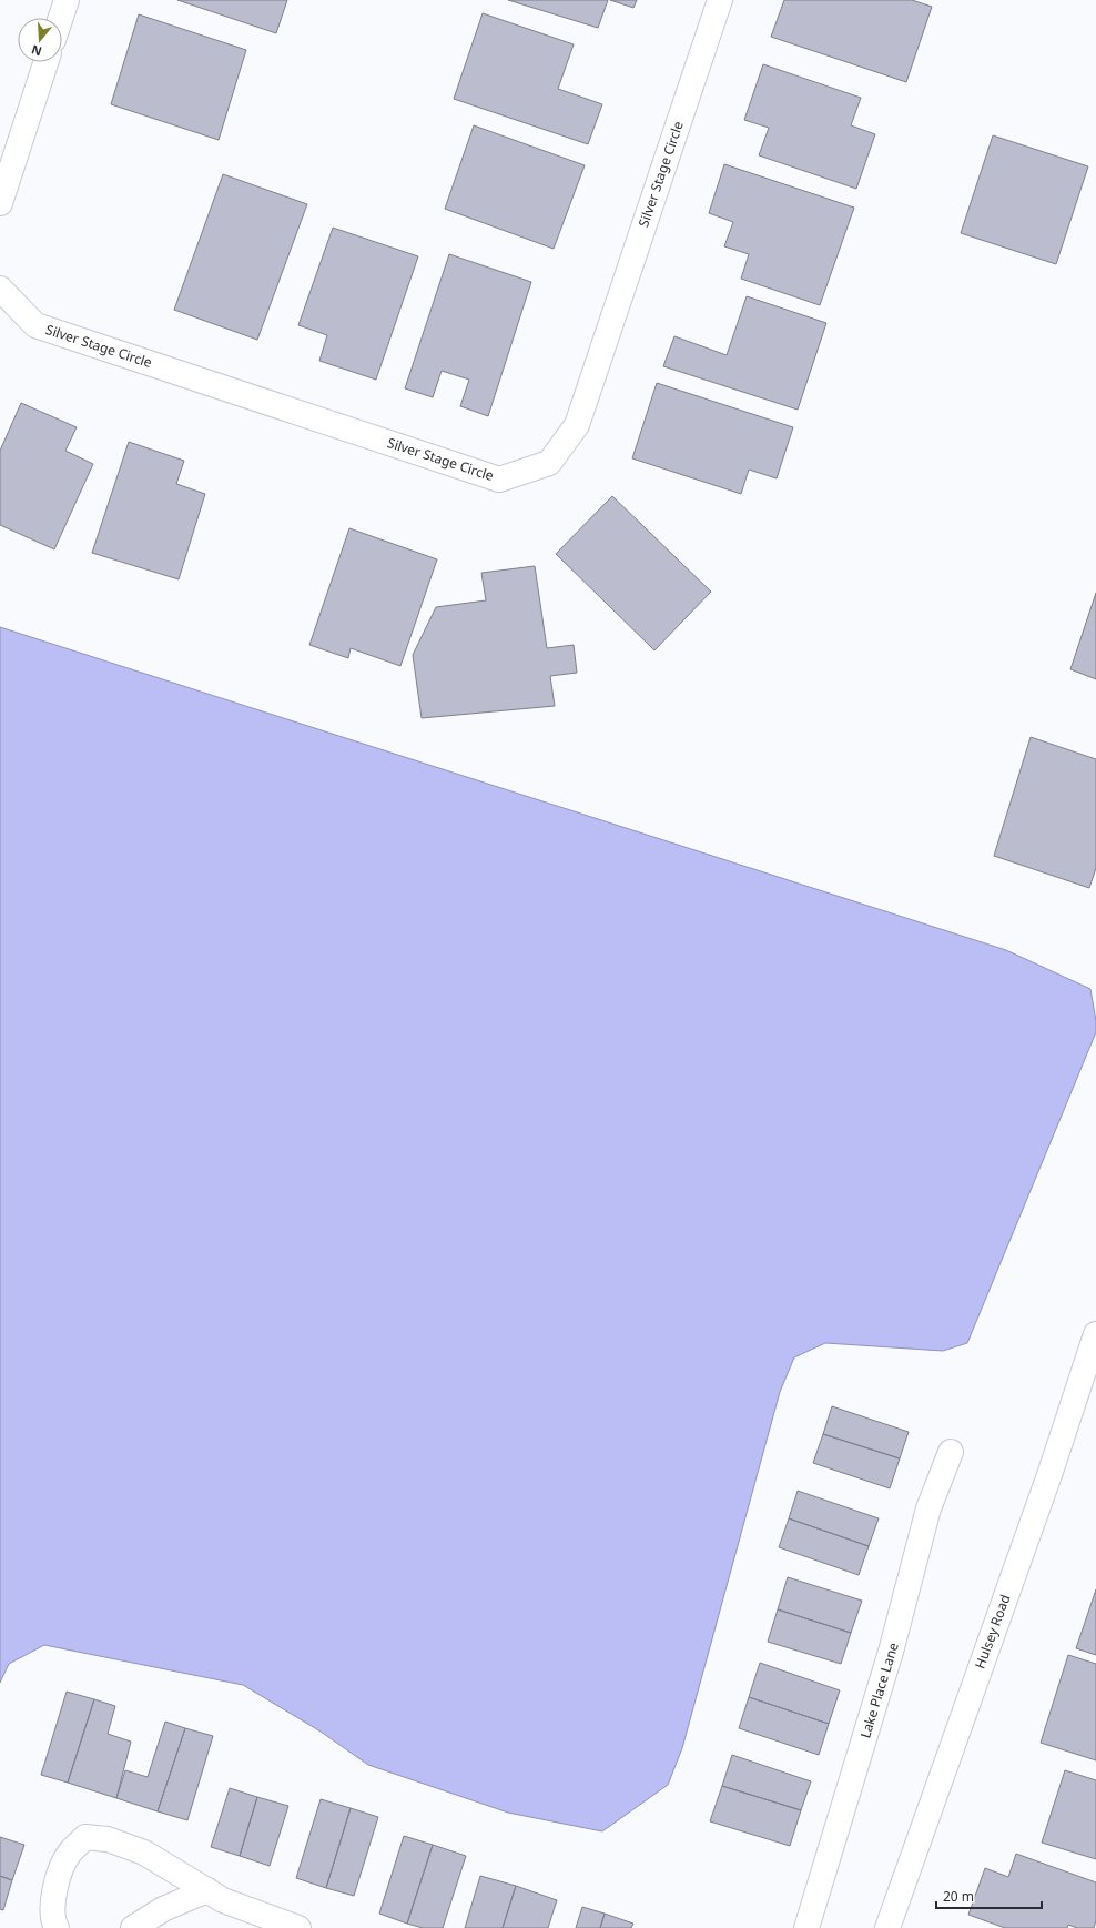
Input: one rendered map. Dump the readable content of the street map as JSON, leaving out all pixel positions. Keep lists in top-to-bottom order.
{
  "streets": {
    "street": ["Silver Stage Circle", "Hulsey Road", "Lake Place Lane"]
  },
  "scale_bar": "20 m",
  "north": "bottom"
}
